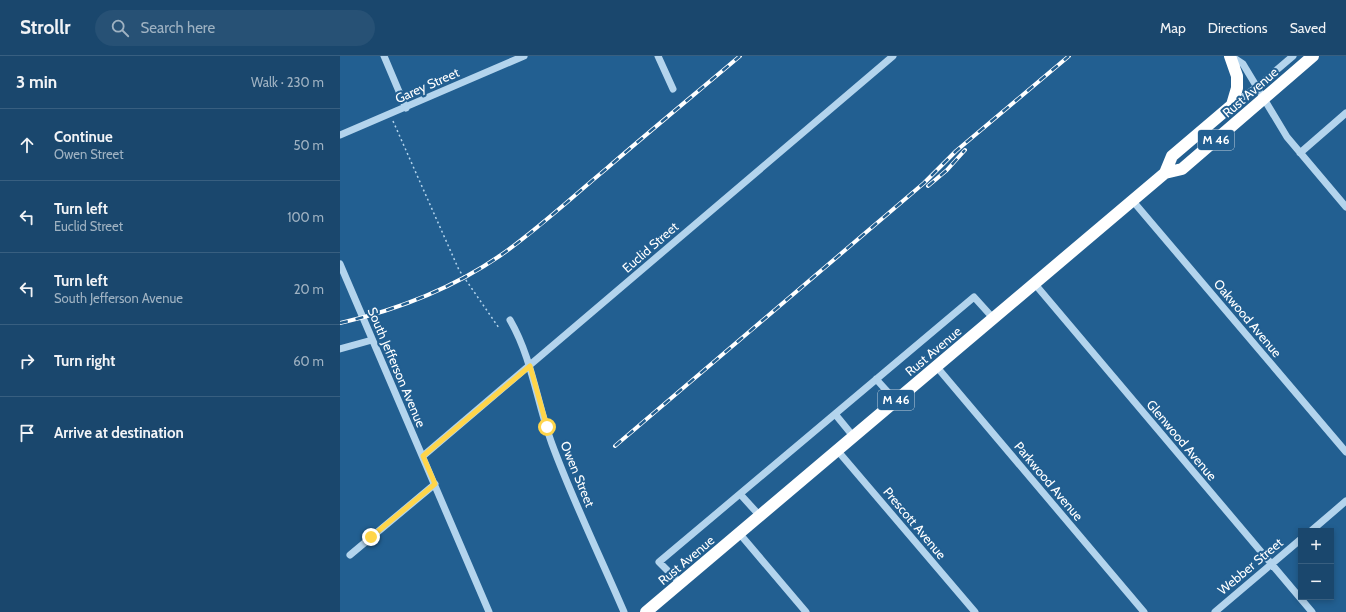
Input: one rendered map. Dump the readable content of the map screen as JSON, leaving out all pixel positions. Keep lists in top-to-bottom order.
{
  "streets": {
    "highway": ["Rust Avenue", "M 46"],
    "street": [
      "Garey Street",
      "Euclid Street",
      "Oakwood Avenue",
      "South Jefferson Avenue",
      "Glenwood Avenue",
      "Owen Street",
      "Parkwood Avenue",
      "Prescott Avenue",
      "Webber Street"
    ]
  },
  "crossings": [
    ["Rust Avenue", "Oakwood Avenue"],
    ["Rust Avenue", "Glenwood Avenue"],
    ["Rust Avenue", "Parkwood Avenue"],
    ["Rust Avenue", "Prescott Avenue"],
    ["Euclid Street", "South Jefferson Avenue"],
    ["Euclid Street", "Owen Street"],
    ["Glenwood Avenue", "Webber Street"]
  ],
  "page": {
    "header": "Strollr",
    "search": "Search here",
    "nav": ["Map", "Directions", "Saved"],
    "heading": ["3 min", "Walk · 230 m"],
    "list": [
      ["Continue", "Owen Street", "50 m"],
      ["Turn left", "Euclid Street", "100 m"],
      ["Turn left", "South Jefferson Avenue", "20 m"],
      ["Turn right", "60 m"],
      "Arrive at destination"
    ],
    "map_buttons": ["+", "−"]
  }
}
